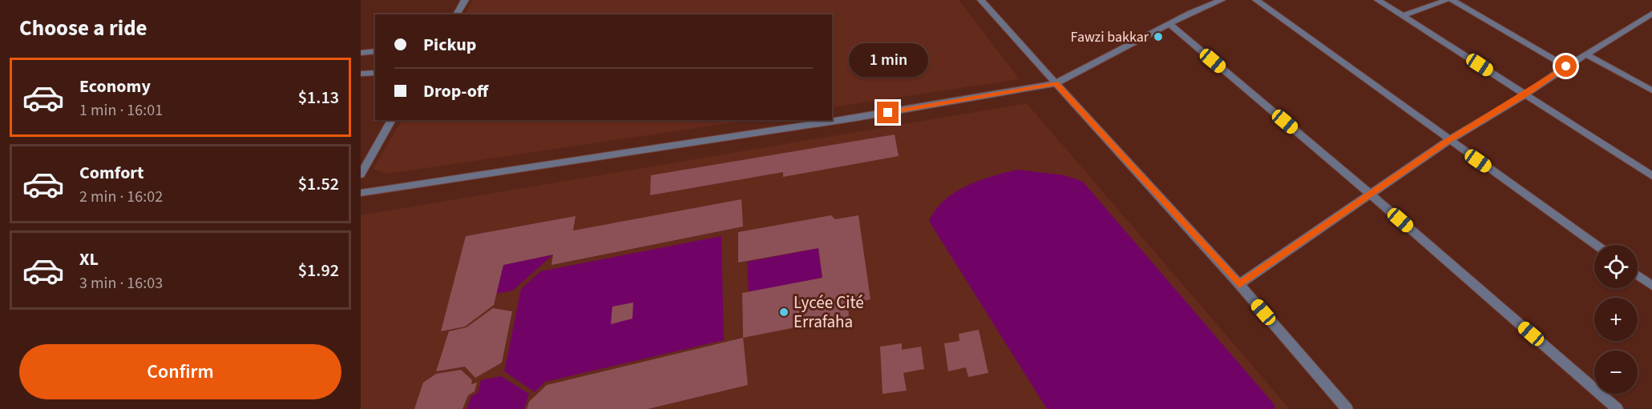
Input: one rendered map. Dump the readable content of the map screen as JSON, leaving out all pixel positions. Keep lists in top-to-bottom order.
{
  "places": ["Fawzi bakkar", "Lycée Cité Errafaha"],
  "page": {
    "heading": "Choose a ride",
    "banner": ["Pickup", "Drop-off"],
    "bubble": "1 min",
    "list": [
      {
        "name": "Economy",
        "note": "1 min · 16:01",
        "value": "$1.13"
      },
      {
        "name": "Comfort",
        "note": "2 min · 16:02",
        "value": "$1.52"
      },
      {
        "name": "XL",
        "note": "3 min · 16:03",
        "value": "$1.92"
      }
    ],
    "map_buttons": ["+", "−"],
    "buttons": "Confirm"
  }
}
